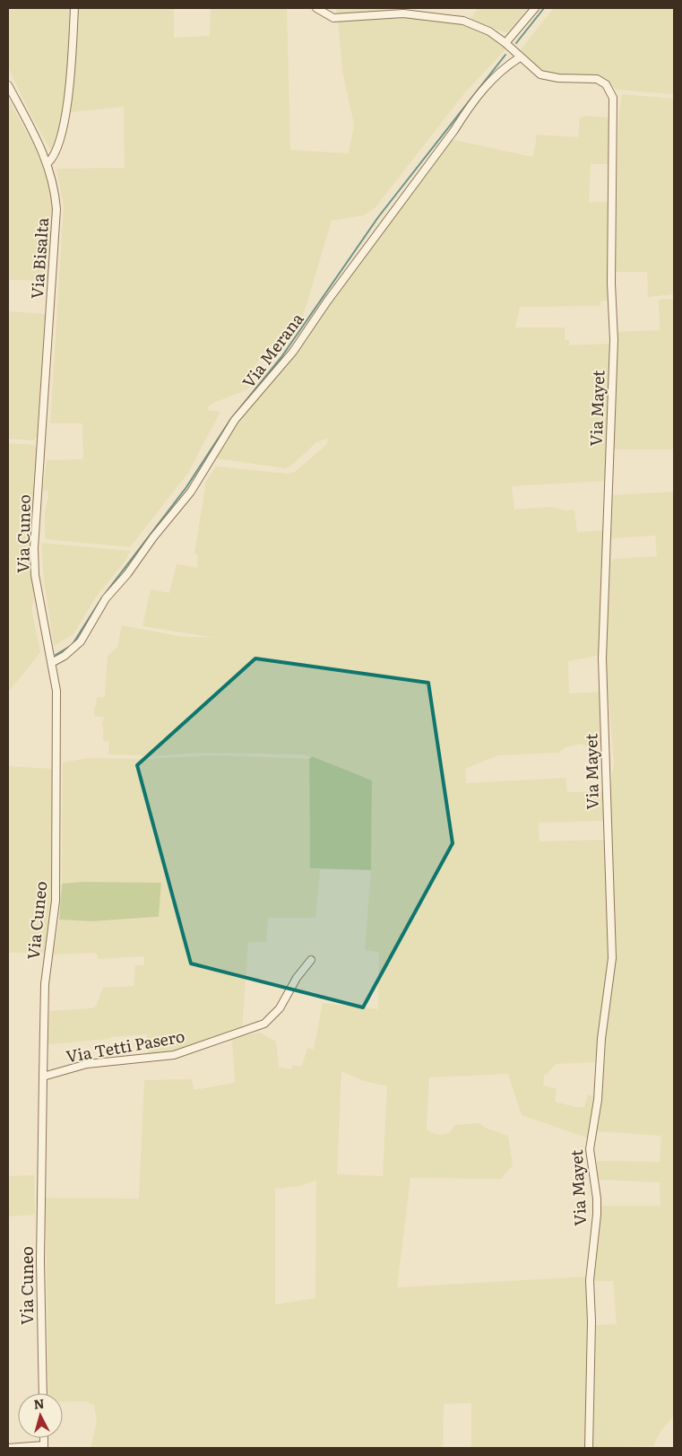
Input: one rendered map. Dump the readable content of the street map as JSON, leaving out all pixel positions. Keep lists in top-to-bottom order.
{
  "streets": {
    "street": [
      "Via Bisalta",
      "Via Merana",
      "Via Mayet",
      "Via Cuneo",
      "Via Tetti Pasero"
    ]
  },
  "crossings": [
    ["Via Bisalta", "Via Cuneo"],
    ["Via Merana", "Via Mayet"],
    ["Via Merana", "Via Cuneo"],
    ["Via Cuneo", "Via Tetti Pasero"]
  ],
  "north": "top"
}
